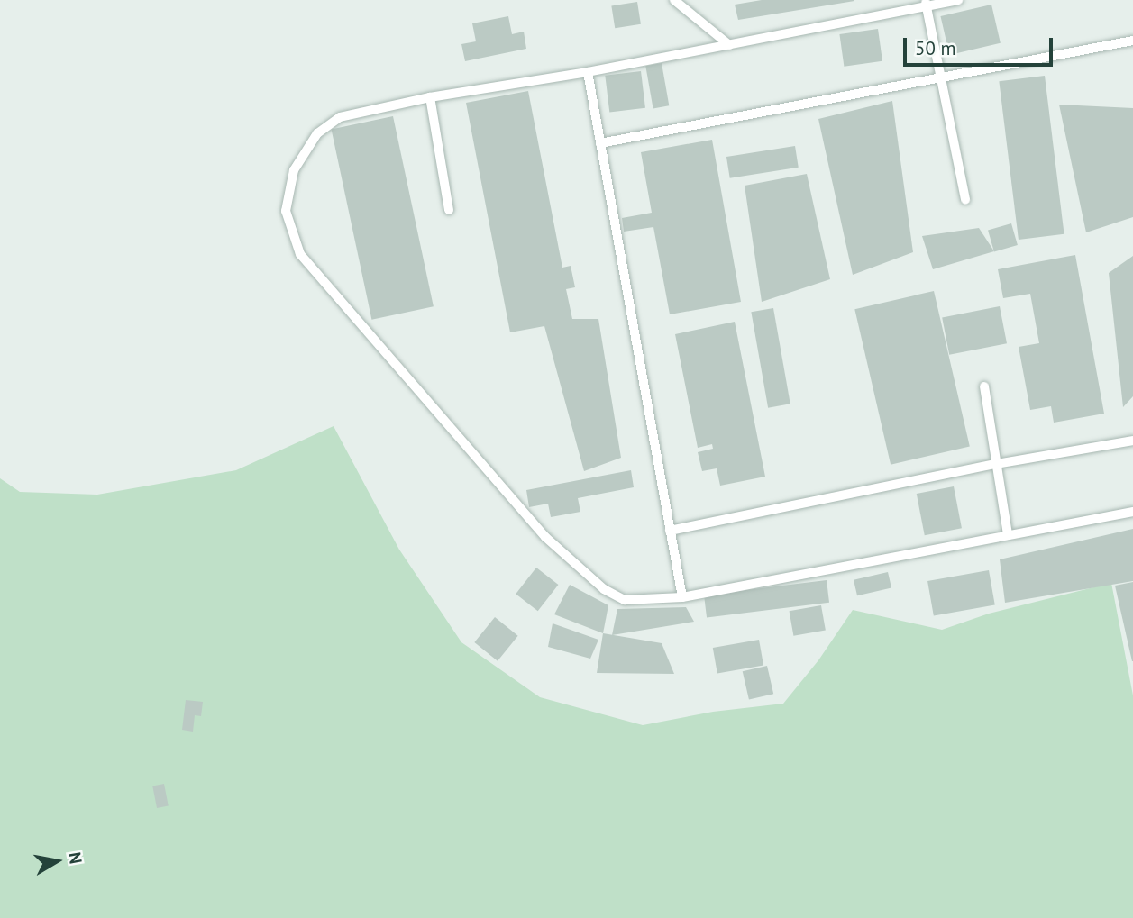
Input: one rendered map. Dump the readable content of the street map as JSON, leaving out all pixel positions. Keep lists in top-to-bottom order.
{
  "scale_bar": "50 m",
  "north": "right"
}
